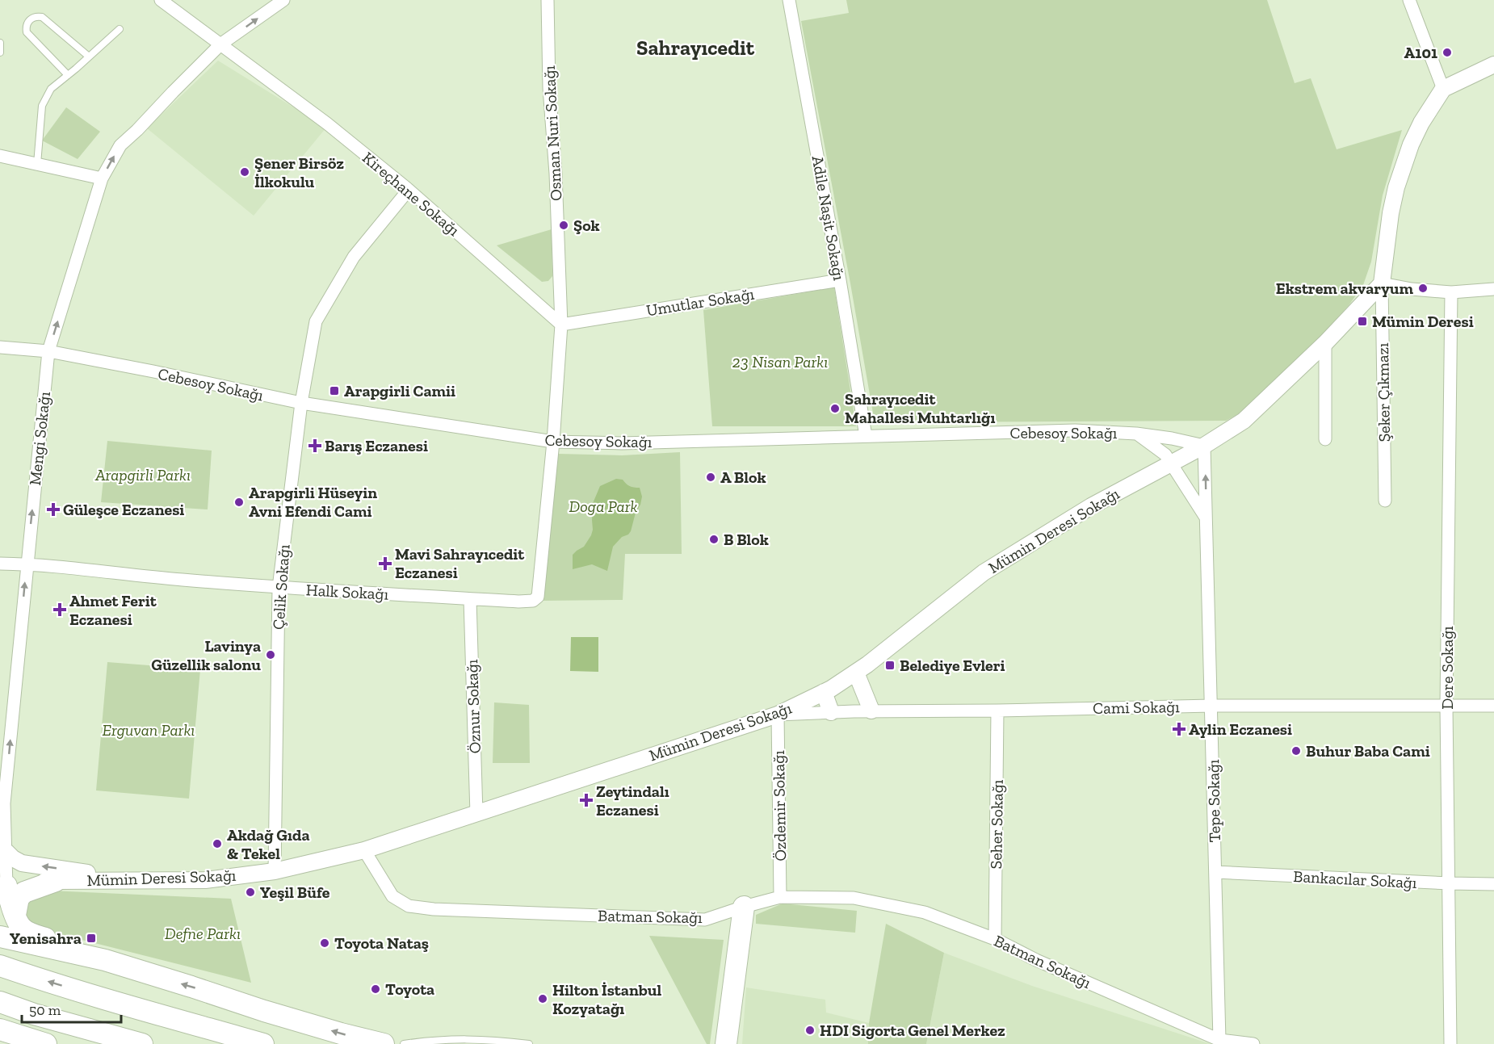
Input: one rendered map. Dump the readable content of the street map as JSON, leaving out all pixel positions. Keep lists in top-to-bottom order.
{
  "streets": {
    "street": [
      "Osman Nuri Sokağı",
      "Kireçhane Sokağı",
      "Adile Naşit Sokağı",
      "Umutlar Sokağı",
      "Cebesoy Sokağı",
      "Şeker Çıkmazı",
      "Mengi Sokağı",
      "Mümin Deresi Sokağı",
      "Çelik Sokağı",
      "Halk Sokağı",
      "Dere Sokağı",
      "Öznur Sokağı",
      "Cami Sokağı",
      "Tepe Sokağı",
      "Özdemir Sokağı",
      "Seher Sokağı",
      "Bankacılar Sokağı",
      "Batman Sokağı"
    ]
  },
  "crossings": [
    ["Osman Nuri Sokağı", "Kireçhane Sokağı"],
    ["Osman Nuri Sokağı", "Umutlar Sokağı"],
    ["Kireçhane Sokağı", "Umutlar Sokağı"],
    ["Kireçhane Sokağı", "Mengi Sokağı"],
    ["Kireçhane Sokağı", "Çelik Sokağı"],
    ["Adile Naşit Sokağı", "Umutlar Sokağı"],
    ["Adile Naşit Sokağı", "Cebesoy Sokağı"],
    ["Cebesoy Sokağı", "Mengi Sokağı"],
    ["Cebesoy Sokağı", "Mümin Deresi Sokağı"],
    ["Cebesoy Sokağı", "Çelik Sokağı"],
    ["Cebesoy Sokağı", "Halk Sokağı"],
    ["Cebesoy Sokağı", "Tepe Sokağı"],
    ["Şeker Çıkmazı", "Mümin Deresi Sokağı"],
    ["Mengi Sokağı", "Mümin Deresi Sokağı"],
    ["Mengi Sokağı", "Halk Sokağı"],
    ["Mümin Deresi Sokağı", "Çelik Sokağı"],
    ["Mümin Deresi Sokağı", "Öznur Sokağı"],
    ["Mümin Deresi Sokağı", "Cami Sokağı"],
    ["Mümin Deresi Sokağı", "Tepe Sokağı"],
    ["Mümin Deresi Sokağı", "Özdemir Sokağı"],
    ["Mümin Deresi Sokağı", "Batman Sokağı"],
    ["Çelik Sokağı", "Halk Sokağı"],
    ["Halk Sokağı", "Öznur Sokağı"],
    ["Dere Sokağı", "Cami Sokağı"],
    ["Dere Sokağı", "Bankacılar Sokağı"],
    ["Cami Sokağı", "Tepe Sokağı"],
    ["Cami Sokağı", "Özdemir Sokağı"],
    ["Cami Sokağı", "Seher Sokağı"],
    ["Tepe Sokağı", "Bankacılar Sokağı"],
    ["Tepe Sokağı", "Batman Sokağı"],
    ["Özdemir Sokağı", "Batman Sokağı"],
    ["Seher Sokağı", "Batman Sokağı"]
  ],
  "one_way": ["Mengi Sokağı"],
  "districts": ["Sahrayıcedit"],
  "parks": [
    "23 Nisan Parkı",
    "Arapgirli Parkı",
    "Doga Park",
    "Erguvan Parkı",
    "Defne Parkı"
  ],
  "places": {
    "other": [
      "A101",
      "Şener Birsöz İlkokulu",
      "Şok",
      "Ekstrem akvaryum",
      "Sahrayıcedit Mahallesi Muhtarlığı",
      "A Blok",
      "Arapgirli Hüseyin Avni Efendi Cami",
      "B Blok",
      "Lavinya Güzellik salonu",
      "Buhur Baba Cami",
      "Akdağ Gıda & Tekel",
      "Yeşil Büfe",
      "Toyota Nataş",
      "Toyota",
      "Hilton İstanbul Kozyatağı",
      "HDI Sigorta Genel Merkez"
    ],
    "transit": [
      "Mümin Deresi",
      "Arapgirli Camii",
      "Belediye Evleri",
      "Yenisahra"
    ],
    "health": [
      "Barış Eczanesi",
      "Güleşce Eczanesi",
      "Mavi Sahrayıcedit Eczanesi",
      "Ahmet Ferit Eczanesi",
      "Aylin Eczanesi",
      "Zeytindalı Eczanesi"
    ]
  },
  "scale_bar": "50 m"
}
